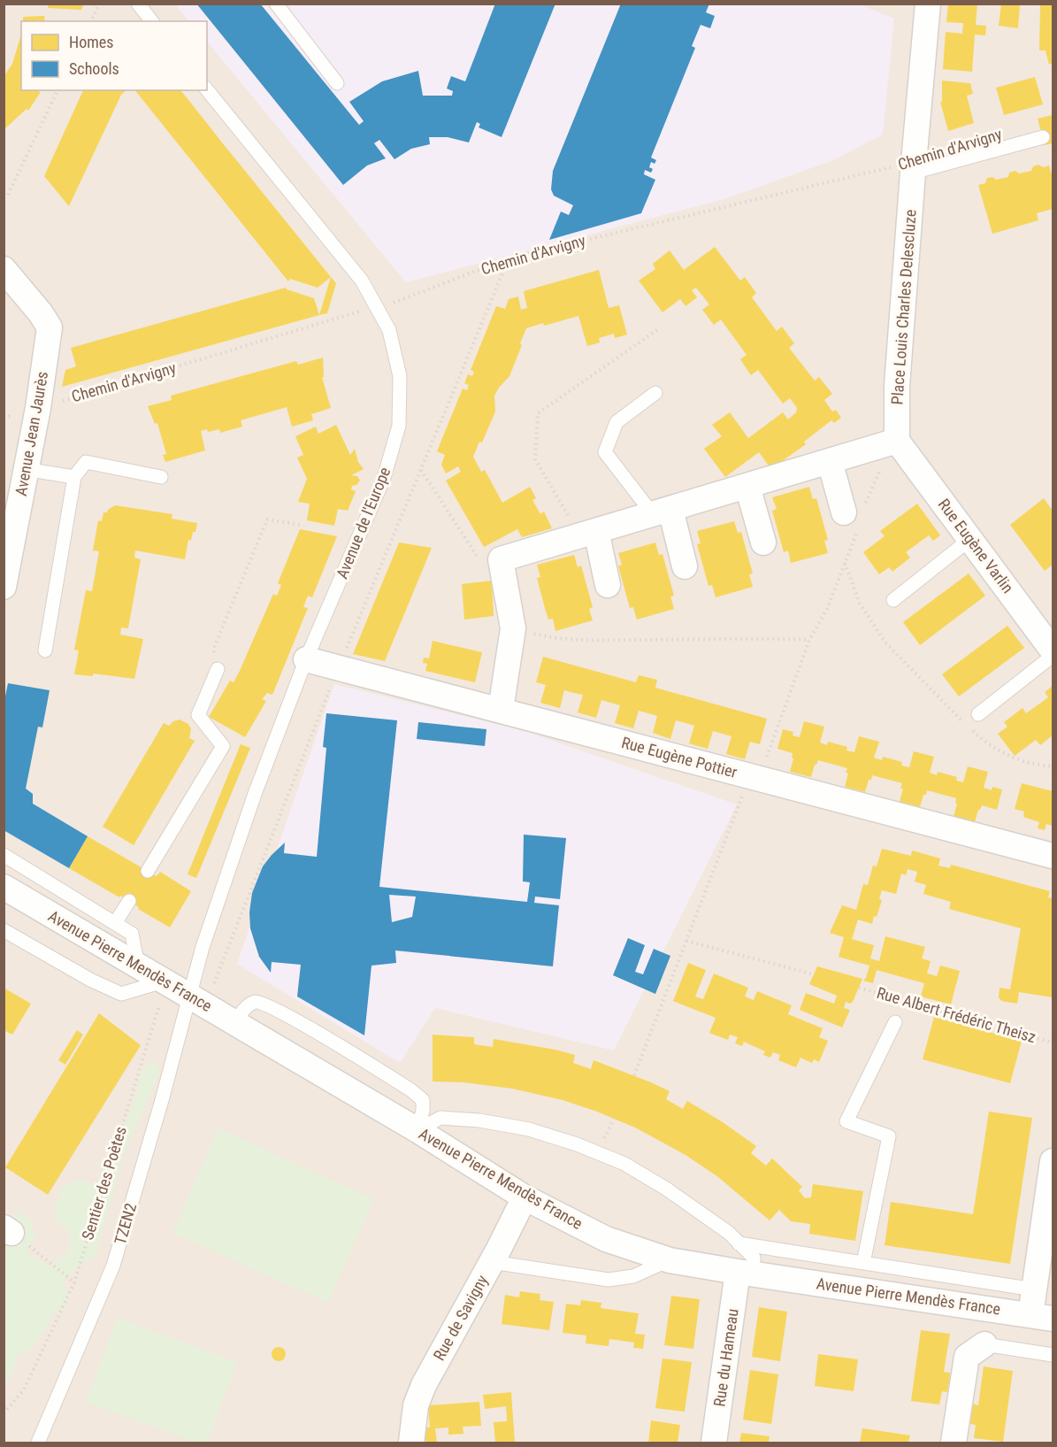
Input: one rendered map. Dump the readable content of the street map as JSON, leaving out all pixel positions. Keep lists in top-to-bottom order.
{
  "streets": {
    "street": [
      "Place Louis Charles Delescluze",
      "Avenue Jean Jaurès",
      "Rue Eugène Varlin",
      "Rue Eugène Pottier",
      "Avenue Pierre Mendès France",
      "Rue de Savigny",
      "Rue du Hameau"
    ],
    "lane": ["Avenue de l'Europe", "TZEN2"],
    "path": ["Chemin d'Arvigny", "Rue Albert Frédéric Theisz", "Sentier des Poètes"]
  },
  "crossings": [
    ["Chemin d'Arvigny", "Place Louis Charles Delescluze"],
    ["Chemin d'Arvigny", "Avenue Jean Jaurès"],
    ["Chemin d'Arvigny", "Avenue de l'Europe"],
    ["Place Louis Charles Delescluze", "Rue Eugène Varlin"],
    ["Avenue de l'Europe", "Rue Eugène Pottier"],
    ["Avenue de l'Europe", "Avenue Pierre Mendès France"],
    ["Avenue de l'Europe", "Sentier des Poètes"],
    ["Avenue de l'Europe", "TZEN2"],
    ["Avenue Pierre Mendès France", "Sentier des Poètes"],
    ["Avenue Pierre Mendès France", "TZEN2"],
    ["Avenue Pierre Mendès France", "Rue de Savigny"],
    ["Avenue Pierre Mendès France", "Rue du Hameau"],
    ["Sentier des Poètes", "TZEN2"]
  ],
  "legend": ["Homes", "Schools"]
}
